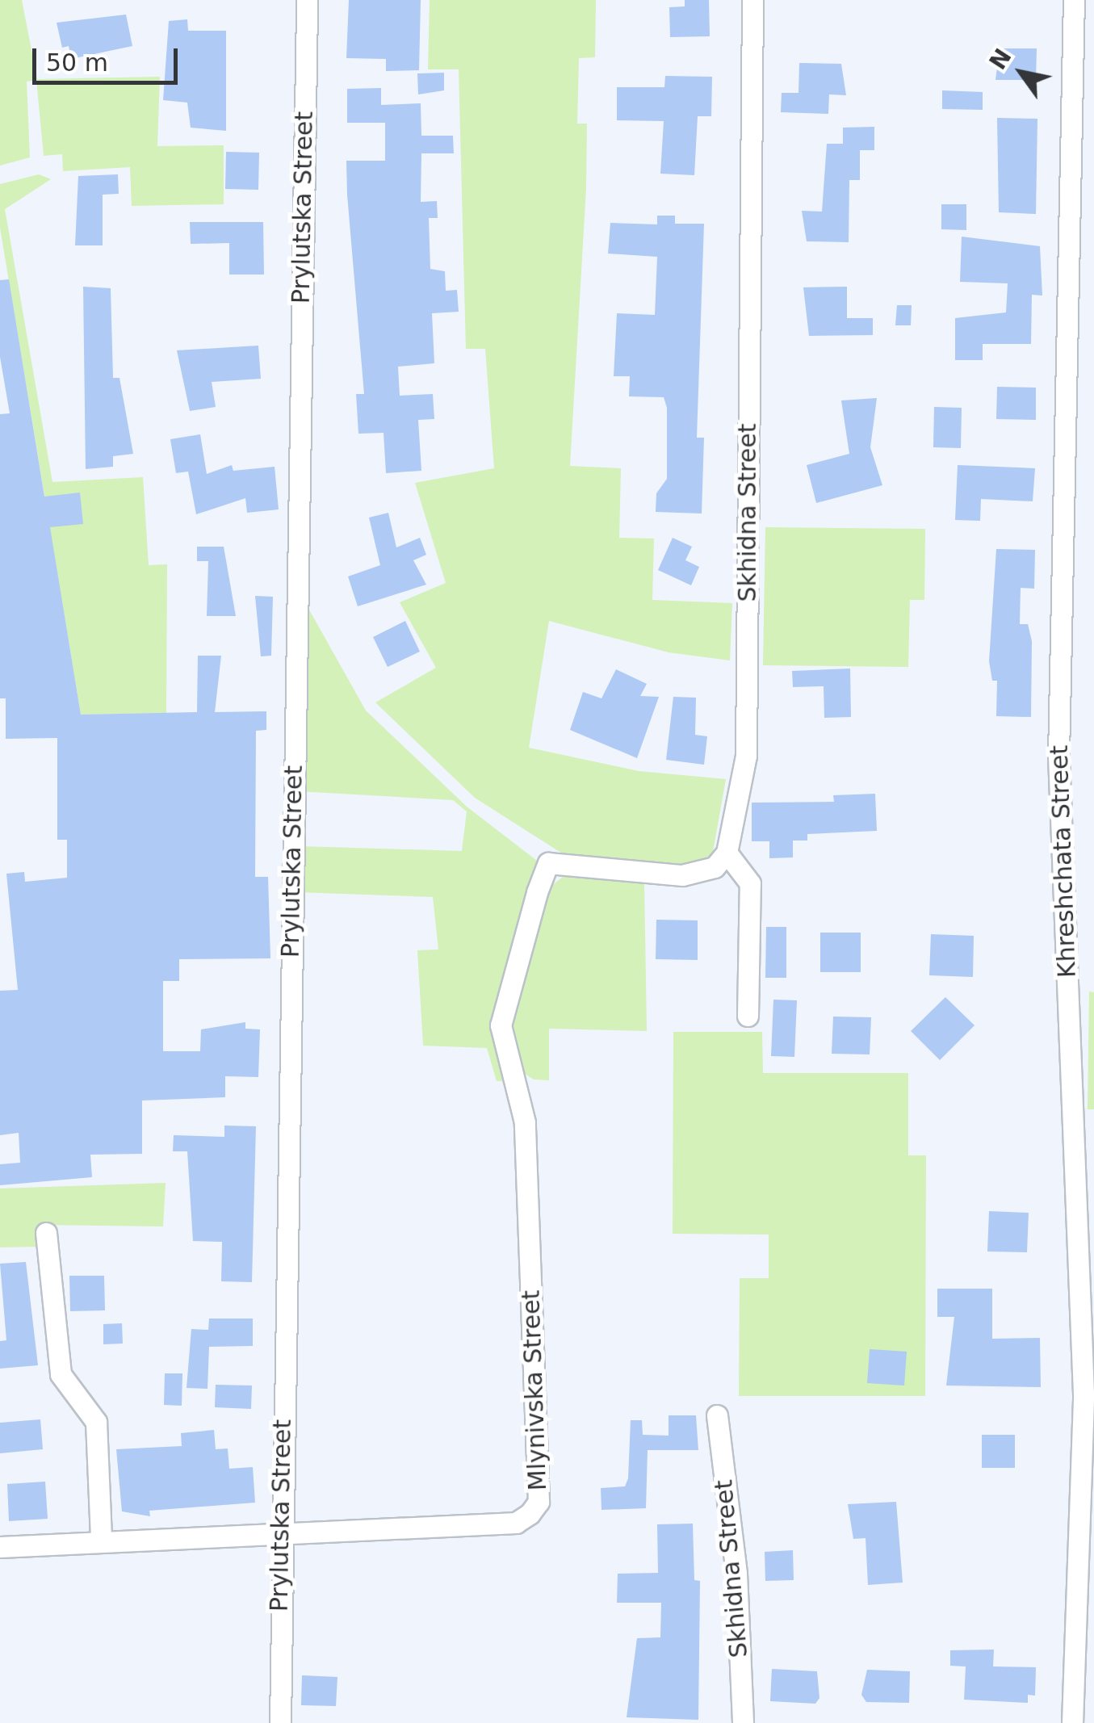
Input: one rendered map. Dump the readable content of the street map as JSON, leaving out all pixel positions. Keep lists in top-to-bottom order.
{
  "streets": {
    "street": [
      "Prylutska Street",
      "Skhidna Street",
      "Khreshchata Street",
      "Mlynivska Street"
    ]
  },
  "crossings": [
    ["Prylutska Street", "Mlynivska Street"],
    ["Skhidna Street", "Mlynivska Street"]
  ],
  "scale_bar": "50 m",
  "north": "top left"
}
